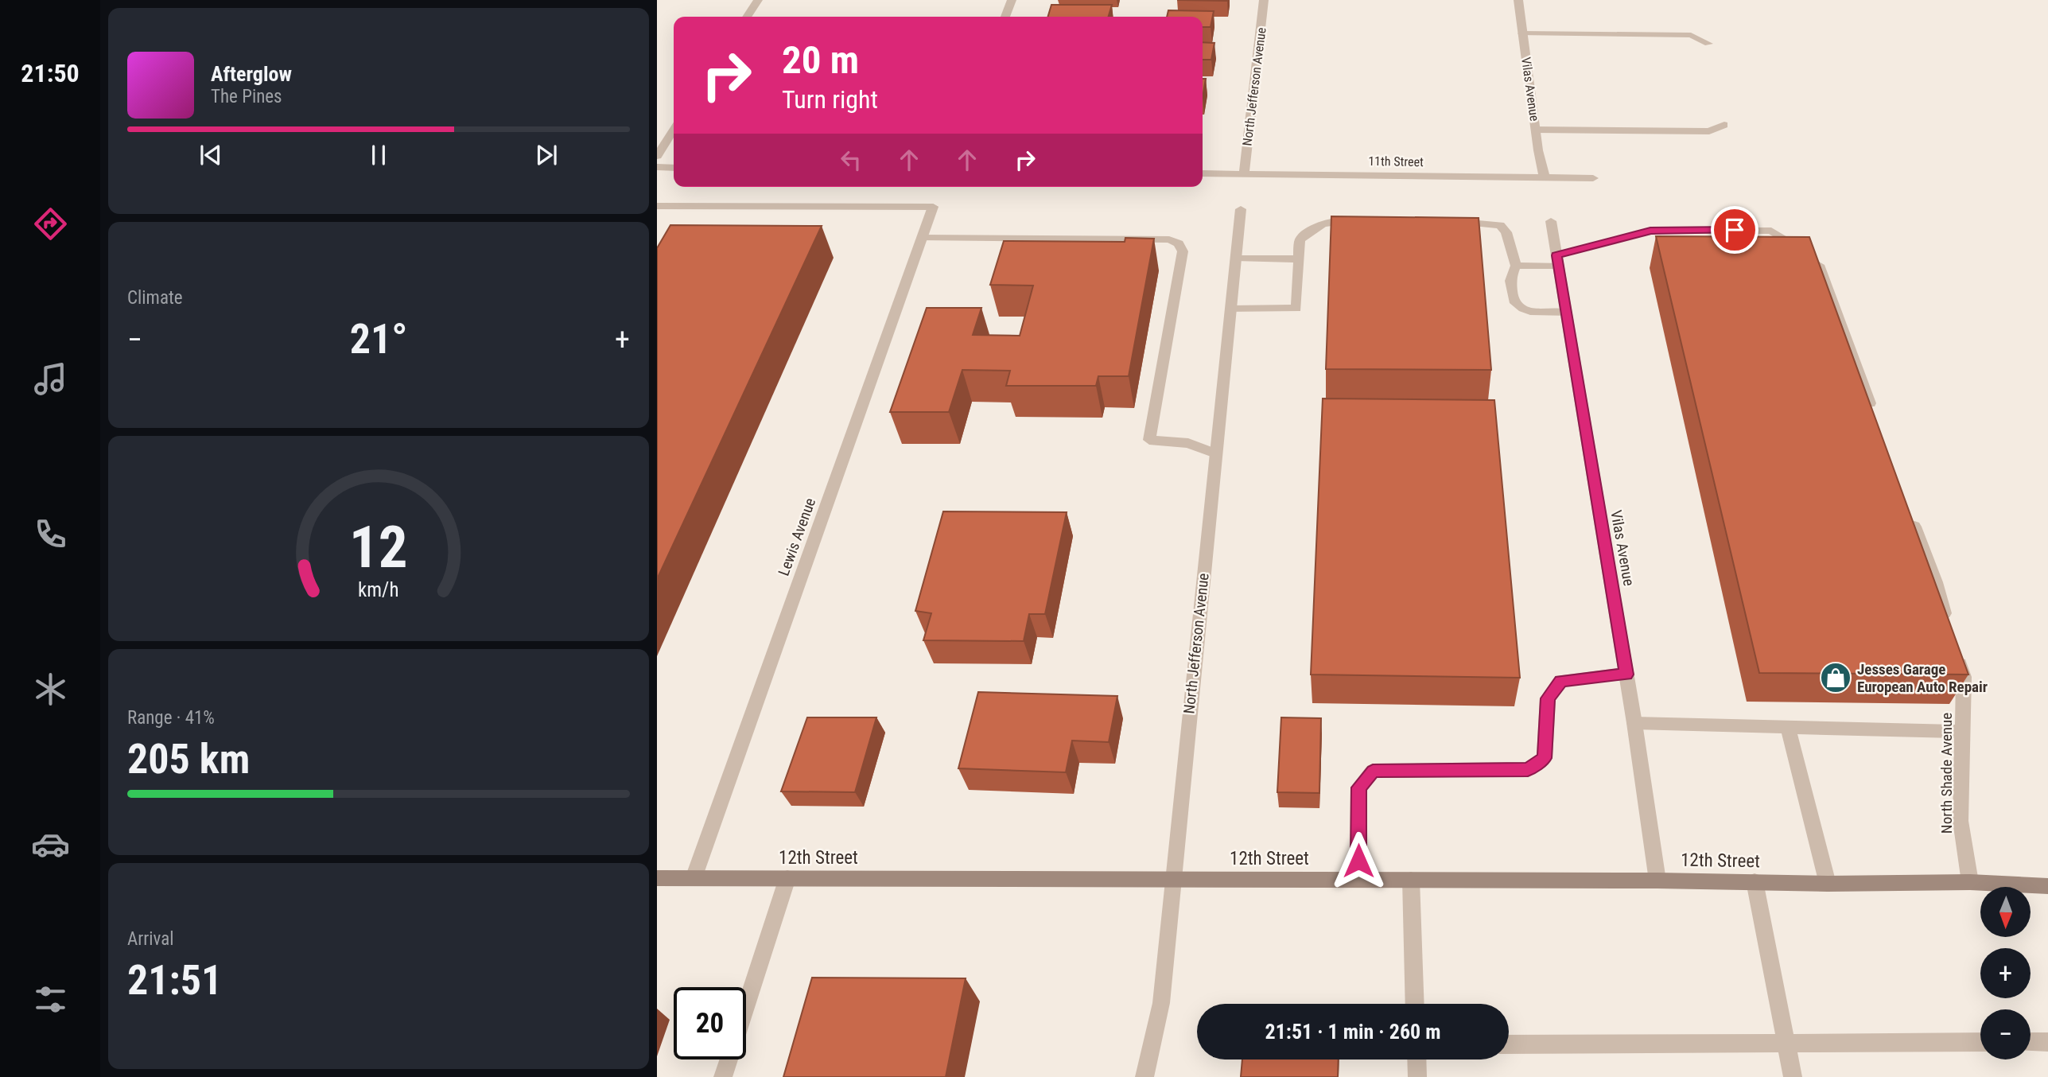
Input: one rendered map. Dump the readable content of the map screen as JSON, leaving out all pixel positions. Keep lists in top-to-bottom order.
{
  "streets": {
    "street": [
      "North Jefferson Avenue",
      "Vilas Avenue",
      "11th Street",
      "Lewis Avenue",
      "North Shade Avenue",
      "12th Street"
    ]
  },
  "crossings": [
    ["North Jefferson Avenue", "11th Street"],
    ["North Jefferson Avenue", "12th Street"],
    ["Vilas Avenue", "11th Street"],
    ["Vilas Avenue", "12th Street"],
    ["Lewis Avenue", "12th Street"],
    ["North Shade Avenue", "12th Street"]
  ],
  "places": {
    "shop": ["Jesses Garage European Auto Repair"]
  },
  "north": "bottom",
  "page": {
    "tabs": "21:50",
    "turn": ["20 m", "Turn right"],
    "song": ["Afterglow", "The Pines"],
    "tile": [
      "Climate",
      ["Range · 41%", "205 km"],
      ["Arrival", "21:51"]
    ],
    "heat": ["−", "21°", "+"],
    "map_buttons": ["+", "−"],
    "limit": "20",
    "trip": "21:51 · 1 min · 260 m",
    "gauge": ["12", "km/h"]
  }
}
